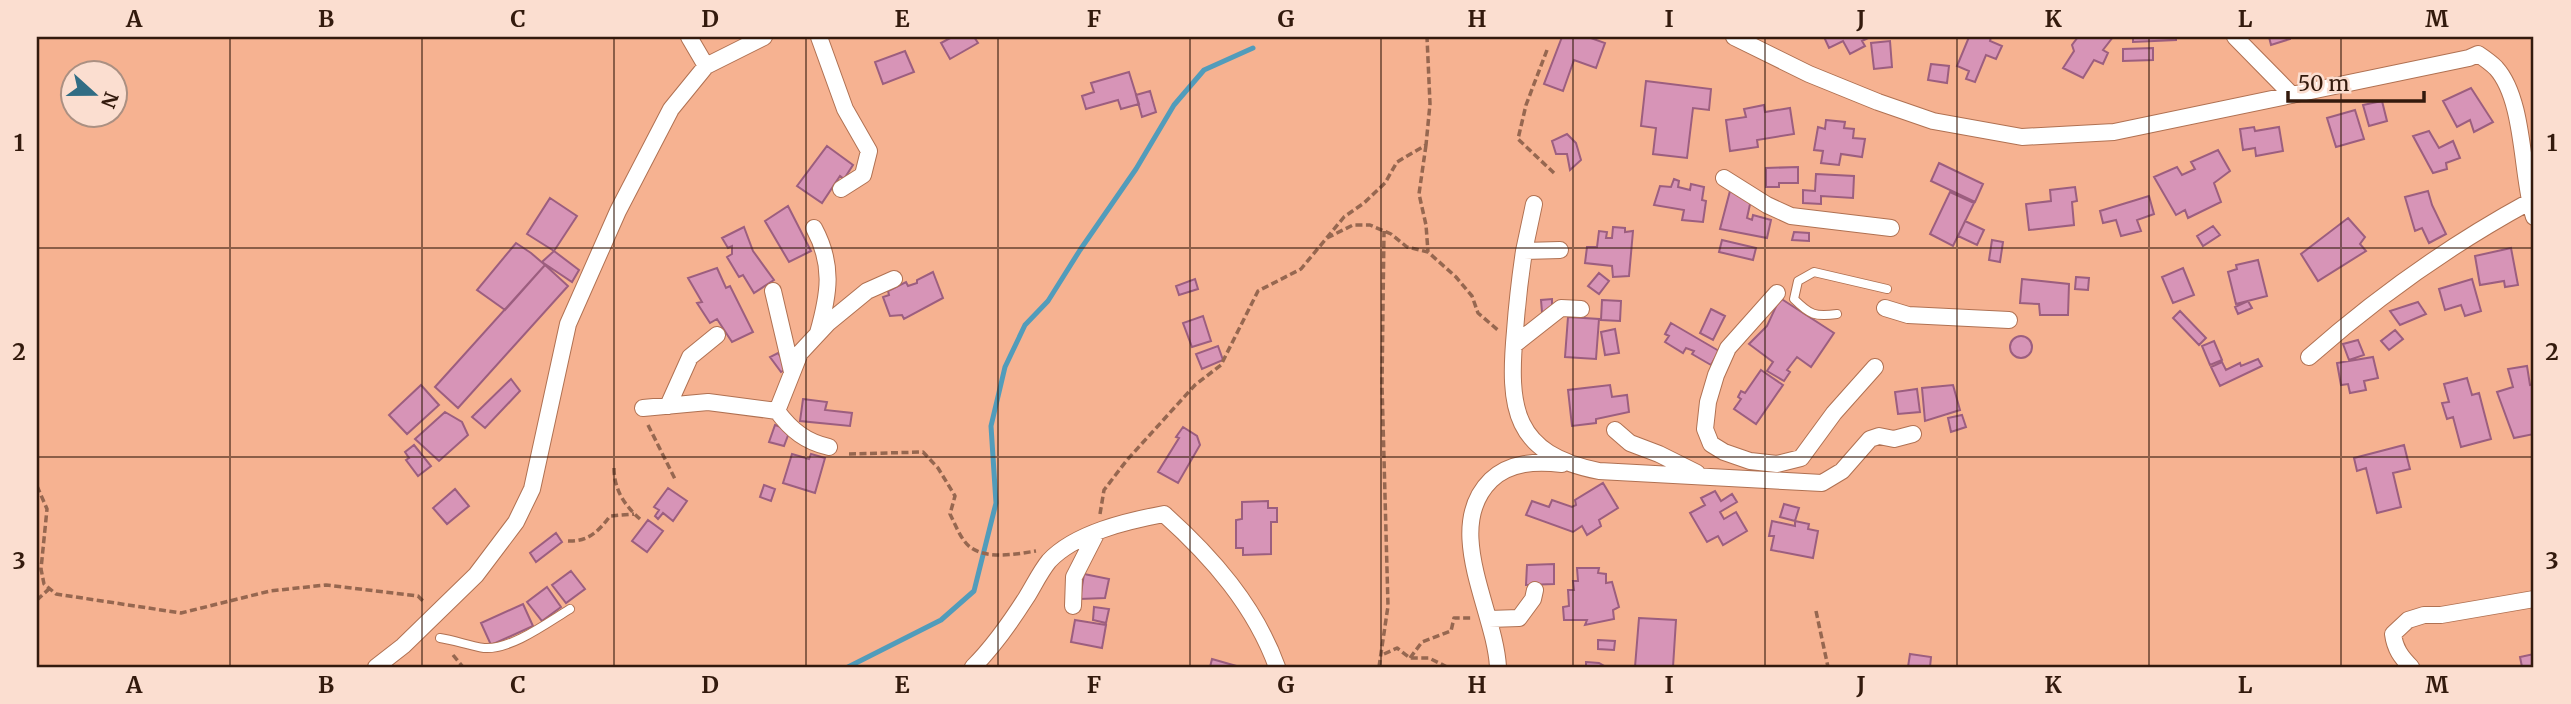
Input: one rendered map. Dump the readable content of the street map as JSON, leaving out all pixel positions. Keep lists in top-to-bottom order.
{
  "scale_bar": "50 m",
  "north": "right",
  "grid": {
    "columns": [
      "A",
      "B",
      "C",
      "D",
      "E",
      "F",
      "G",
      "H",
      "I",
      "J",
      "K",
      "L",
      "M"
    ],
    "rows": ["1", "2", "3"]
  }
}
